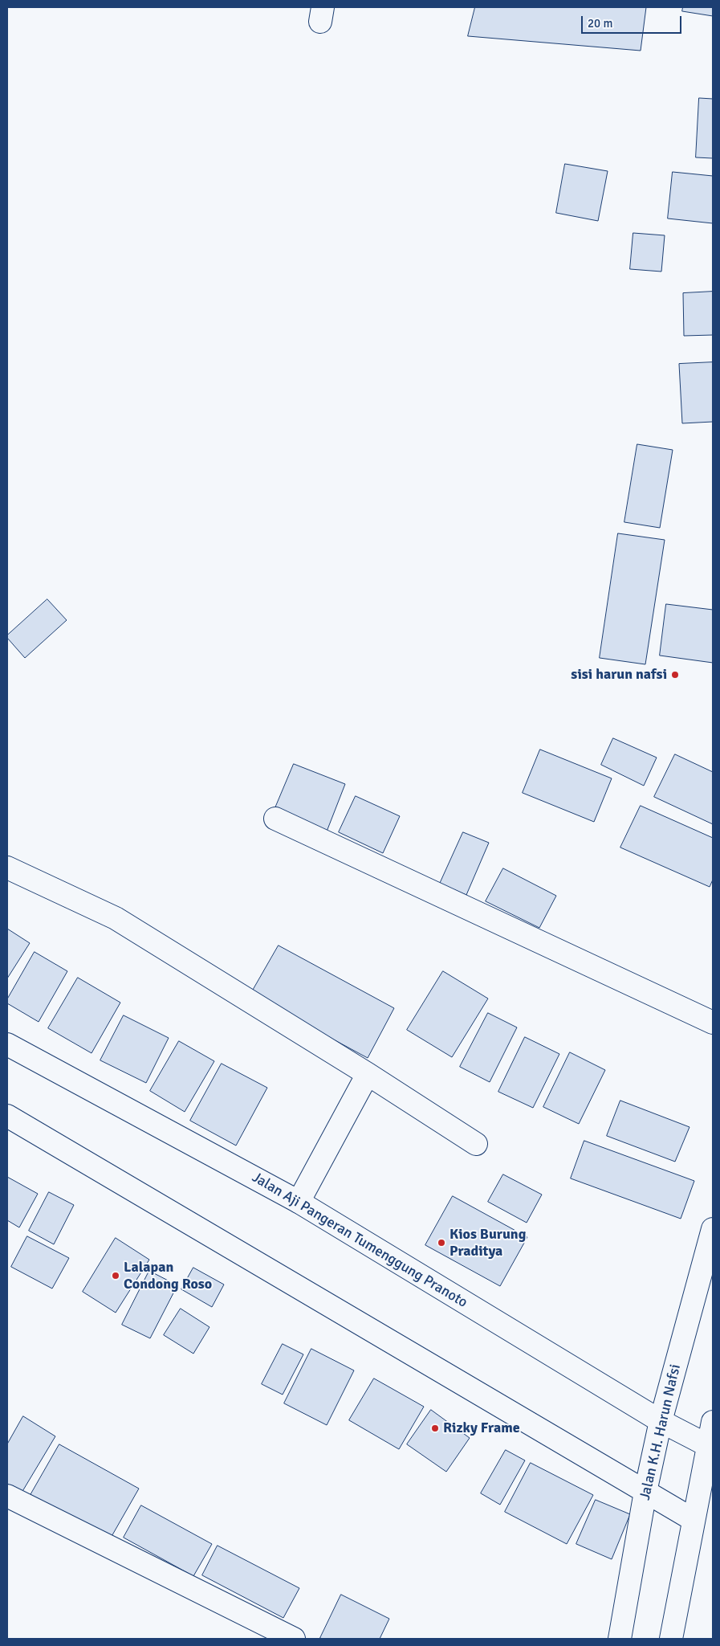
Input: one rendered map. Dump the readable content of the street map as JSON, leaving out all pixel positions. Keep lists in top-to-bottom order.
{
  "streets": {
    "main road": ["Jalan Aji Pangeran Tumenggung Pranoto", "Jalan K.H. Harun Nafsi"]
  },
  "crossings": [
    ["Jalan Aji Pangeran Tumenggung Pranoto", "Jalan K.H. Harun Nafsi"]
  ],
  "places": [
    "sisi harun nafsi",
    "Kios Burung Praditya",
    "Lalapan Condong Roso",
    "Rizky Frame"
  ],
  "scale_bar": "20 m"
}
